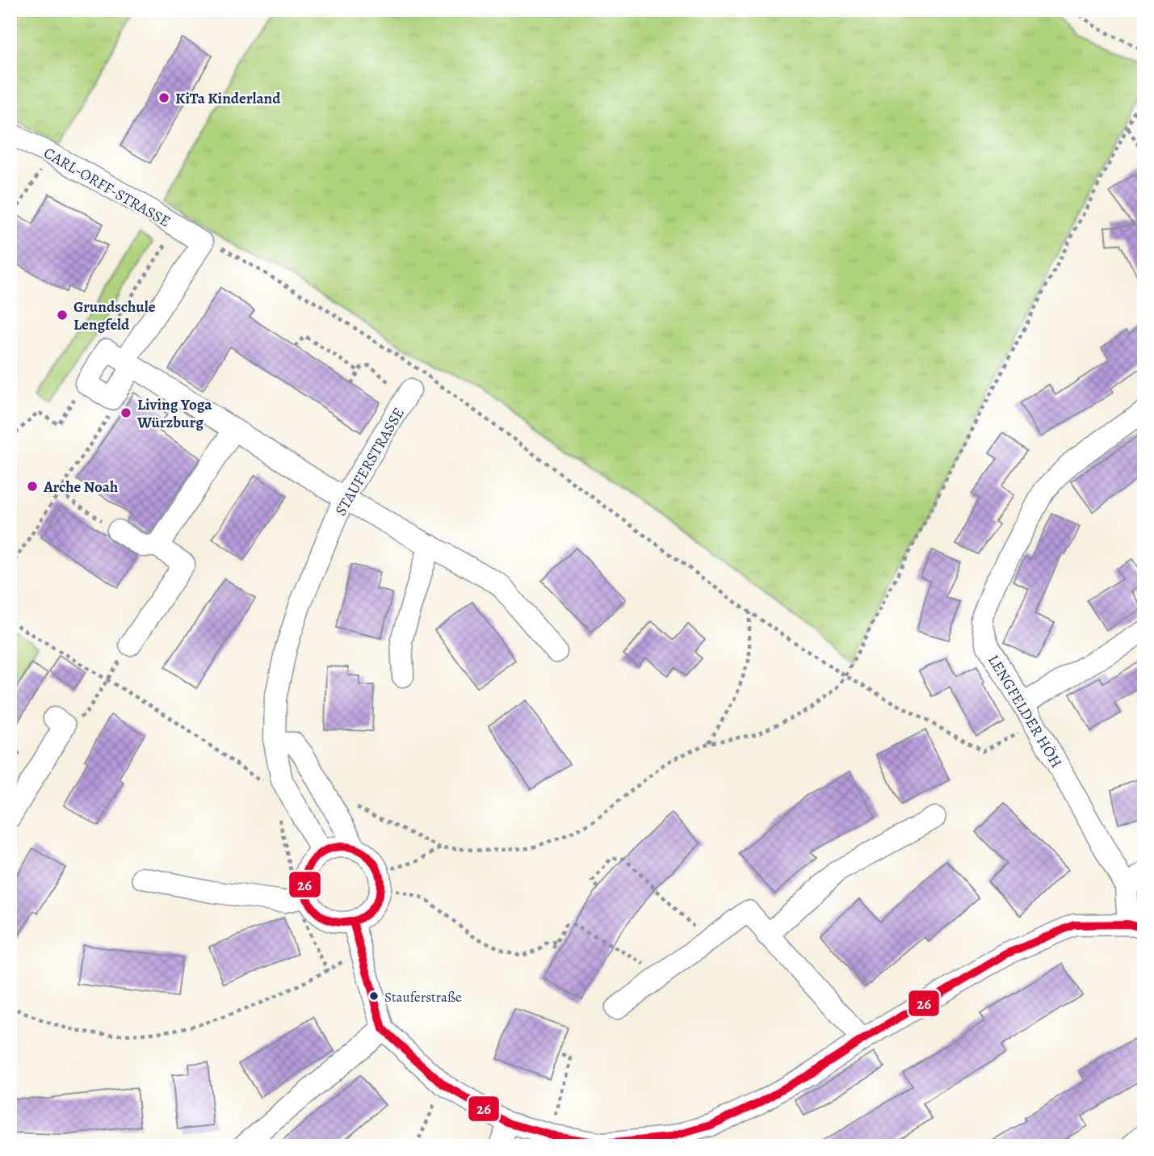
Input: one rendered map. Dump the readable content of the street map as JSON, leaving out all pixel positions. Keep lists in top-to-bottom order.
{
  "streets": {
    "street": ["CARL-ORFF-STRASSE", "STAUFERSTRASSE", "LENGFELDER HÖH"]
  },
  "places": [
    "KiTa Kinderland",
    "Grundschule Lengfeld",
    "Living Yoga Würzburg",
    "Arche Noah",
    "Stauferstraße"
  ],
  "lines": ["transit line 26"]
}
